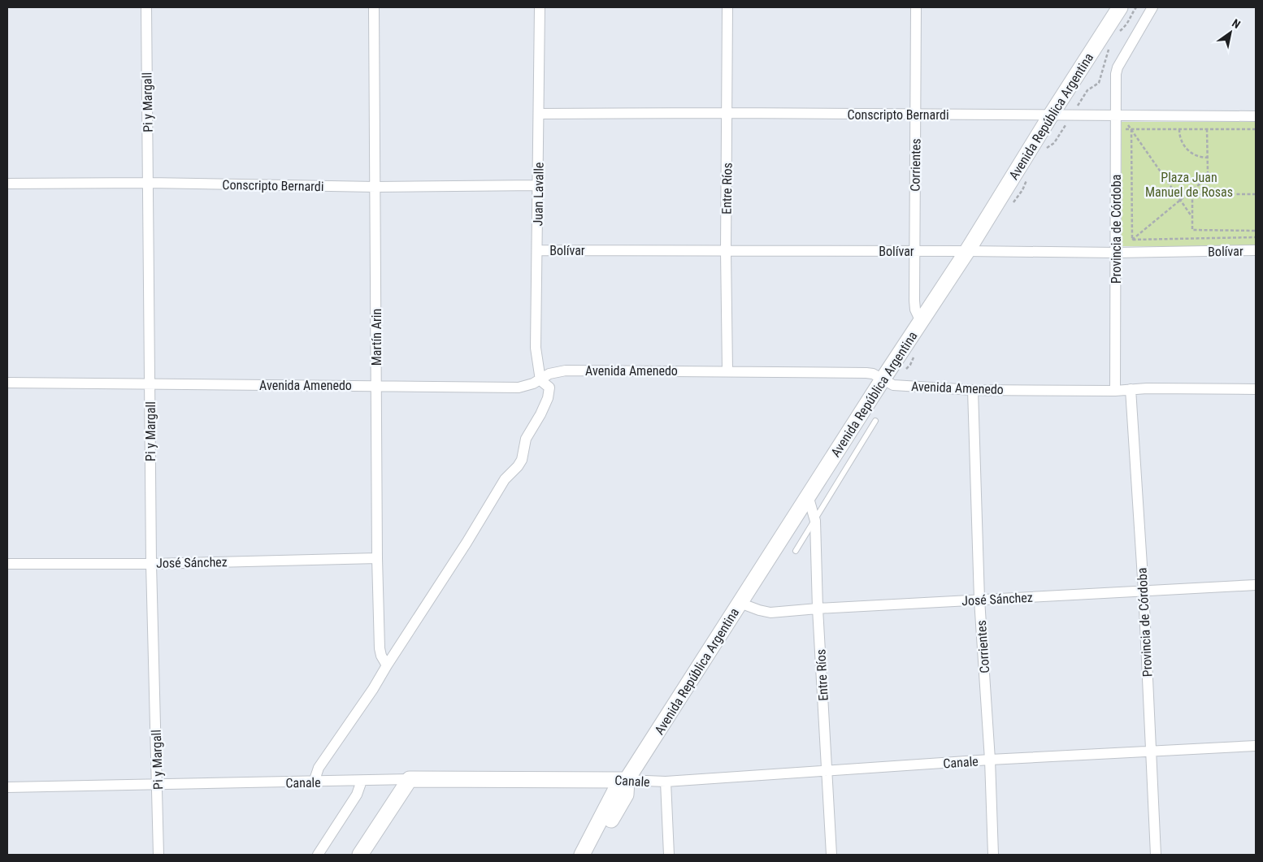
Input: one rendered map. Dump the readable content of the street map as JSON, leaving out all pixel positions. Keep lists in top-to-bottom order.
{
  "streets": {
    "main road": ["Avenida República Argentina", "Canale"],
    "street": [
      "Pi y Margall",
      "Conscripto Bernardi",
      "Corrientes",
      "Entre Ríos",
      "Juan Lavalle",
      "Provincia de Córdoba",
      "Bolívar",
      "Martín Arin",
      "Avenida Amenedo",
      "José Sánchez"
    ]
  },
  "crossings": [
    ["Pi y Margall", "Conscripto Bernardi"],
    ["Pi y Margall", "Avenida Amenedo"],
    ["Pi y Margall", "José Sánchez"],
    ["Pi y Margall", "Canale"],
    ["Conscripto Bernardi", "Avenida República Argentina"],
    ["Conscripto Bernardi", "Corrientes"],
    ["Conscripto Bernardi", "Entre Ríos"],
    ["Conscripto Bernardi", "Juan Lavalle"],
    ["Conscripto Bernardi", "Provincia de Córdoba"],
    ["Conscripto Bernardi", "Martín Arin"],
    ["Avenida República Argentina", "Corrientes"],
    ["Avenida República Argentina", "Entre Ríos"],
    ["Avenida República Argentina", "Bolívar"],
    ["Avenida República Argentina", "Avenida Amenedo"],
    ["Avenida República Argentina", "José Sánchez"],
    ["Avenida República Argentina", "Canale"],
    ["Corrientes", "Bolívar"],
    ["Corrientes", "Avenida Amenedo"],
    ["Corrientes", "José Sánchez"],
    ["Corrientes", "Canale"],
    ["Entre Ríos", "Bolívar"],
    ["Entre Ríos", "Avenida Amenedo"],
    ["Entre Ríos", "José Sánchez"],
    ["Entre Ríos", "Canale"],
    ["Juan Lavalle", "Bolívar"],
    ["Juan Lavalle", "Martín Arin"],
    ["Juan Lavalle", "Avenida Amenedo"],
    ["Provincia de Córdoba", "Bolívar"],
    ["Provincia de Córdoba", "Avenida Amenedo"],
    ["Provincia de Córdoba", "José Sánchez"],
    ["Provincia de Córdoba", "Canale"],
    ["Martín Arin", "Avenida Amenedo"],
    ["Martín Arin", "José Sánchez"]
  ],
  "parks": ["Plaza Juan Manuel de Rosas"],
  "north": "top right"
}
